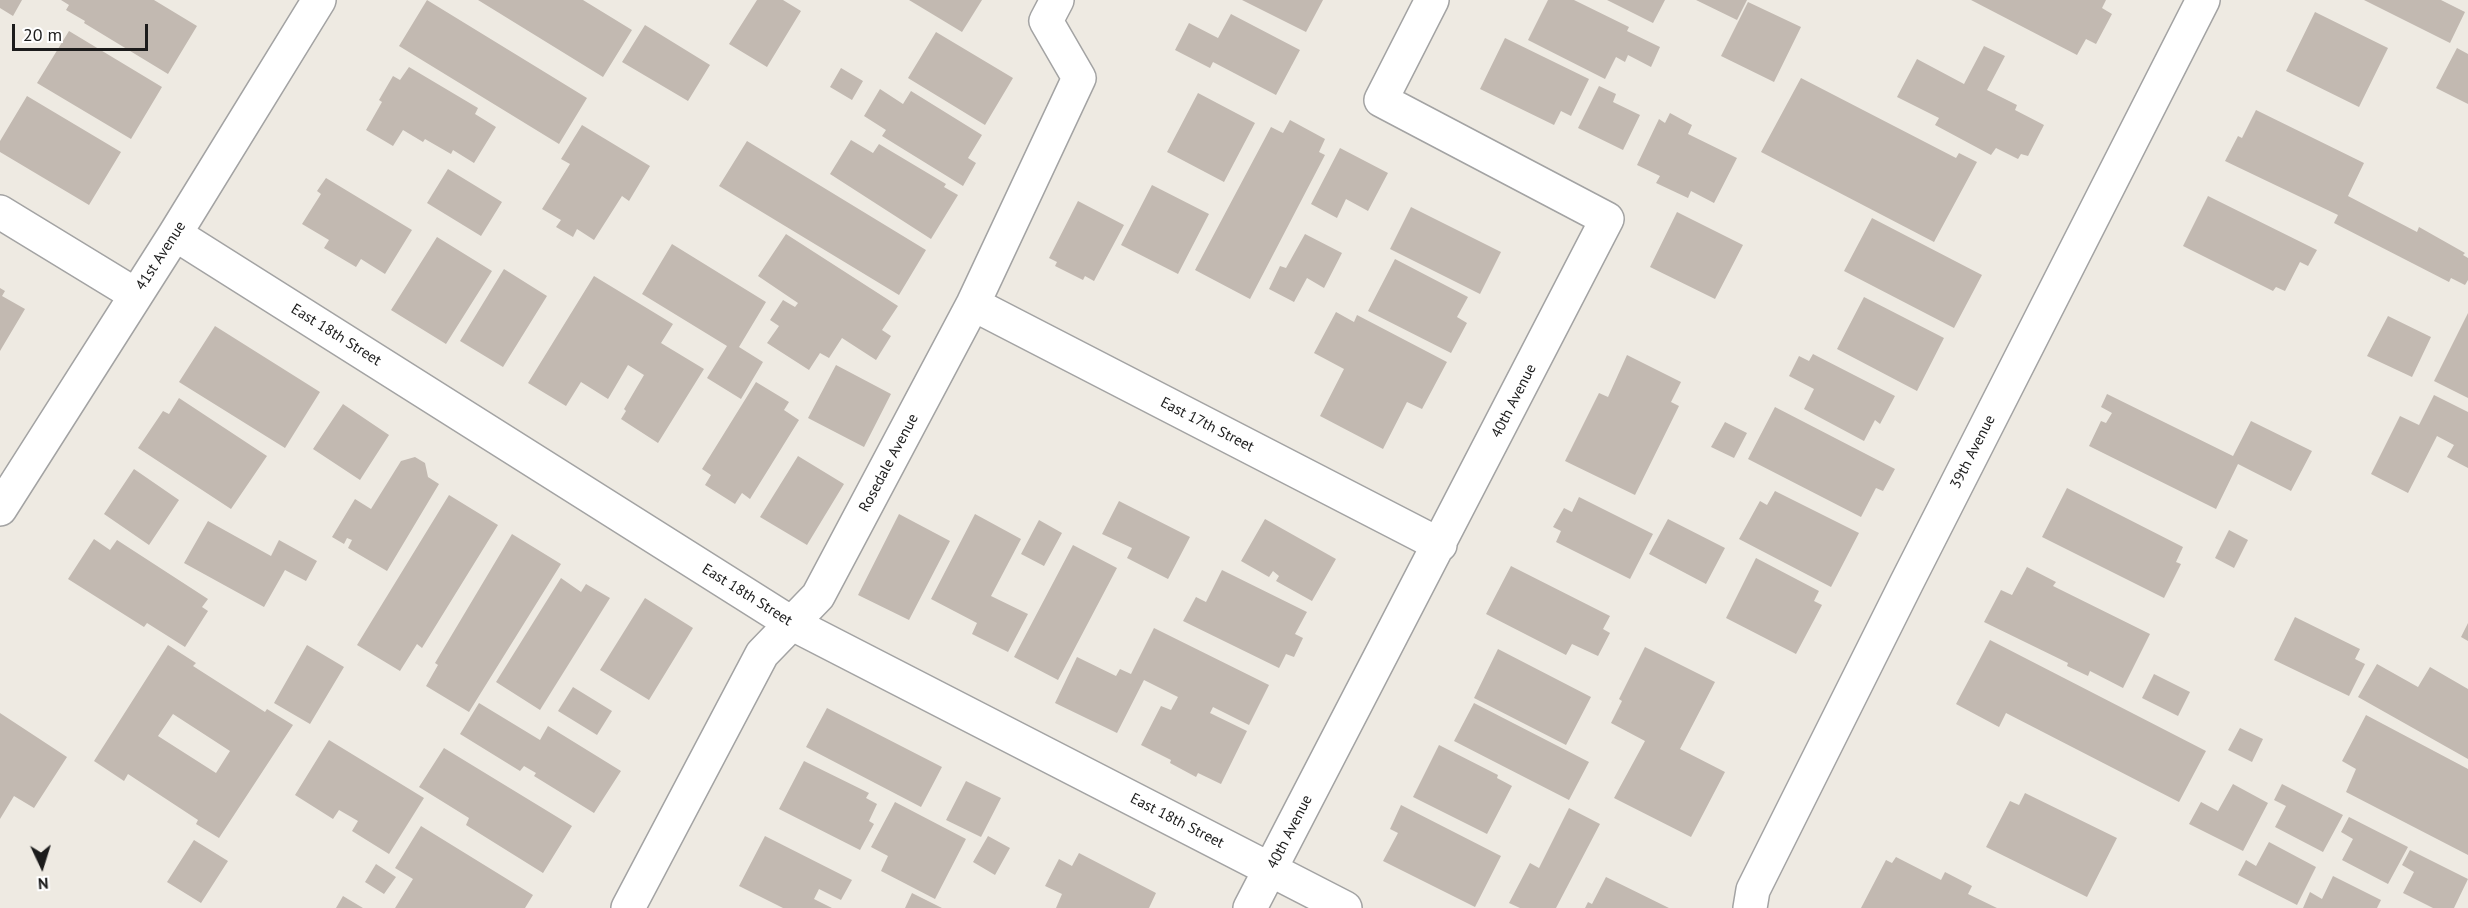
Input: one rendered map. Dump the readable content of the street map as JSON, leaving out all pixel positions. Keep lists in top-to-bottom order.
{
  "streets": {
    "street": [
      "41st Avenue",
      "East 18th Street",
      "40th Avenue",
      "East 17th Street",
      "39th Avenue",
      "Rosedale Avenue"
    ]
  },
  "crossings": [
    ["41st Avenue", "East 18th Street"],
    ["East 18th Street", "40th Avenue"],
    ["East 18th Street", "Rosedale Avenue"],
    ["40th Avenue", "East 17th Street"],
    ["East 17th Street", "Rosedale Avenue"]
  ],
  "scale_bar": "20 m",
  "north": "bottom"
}
